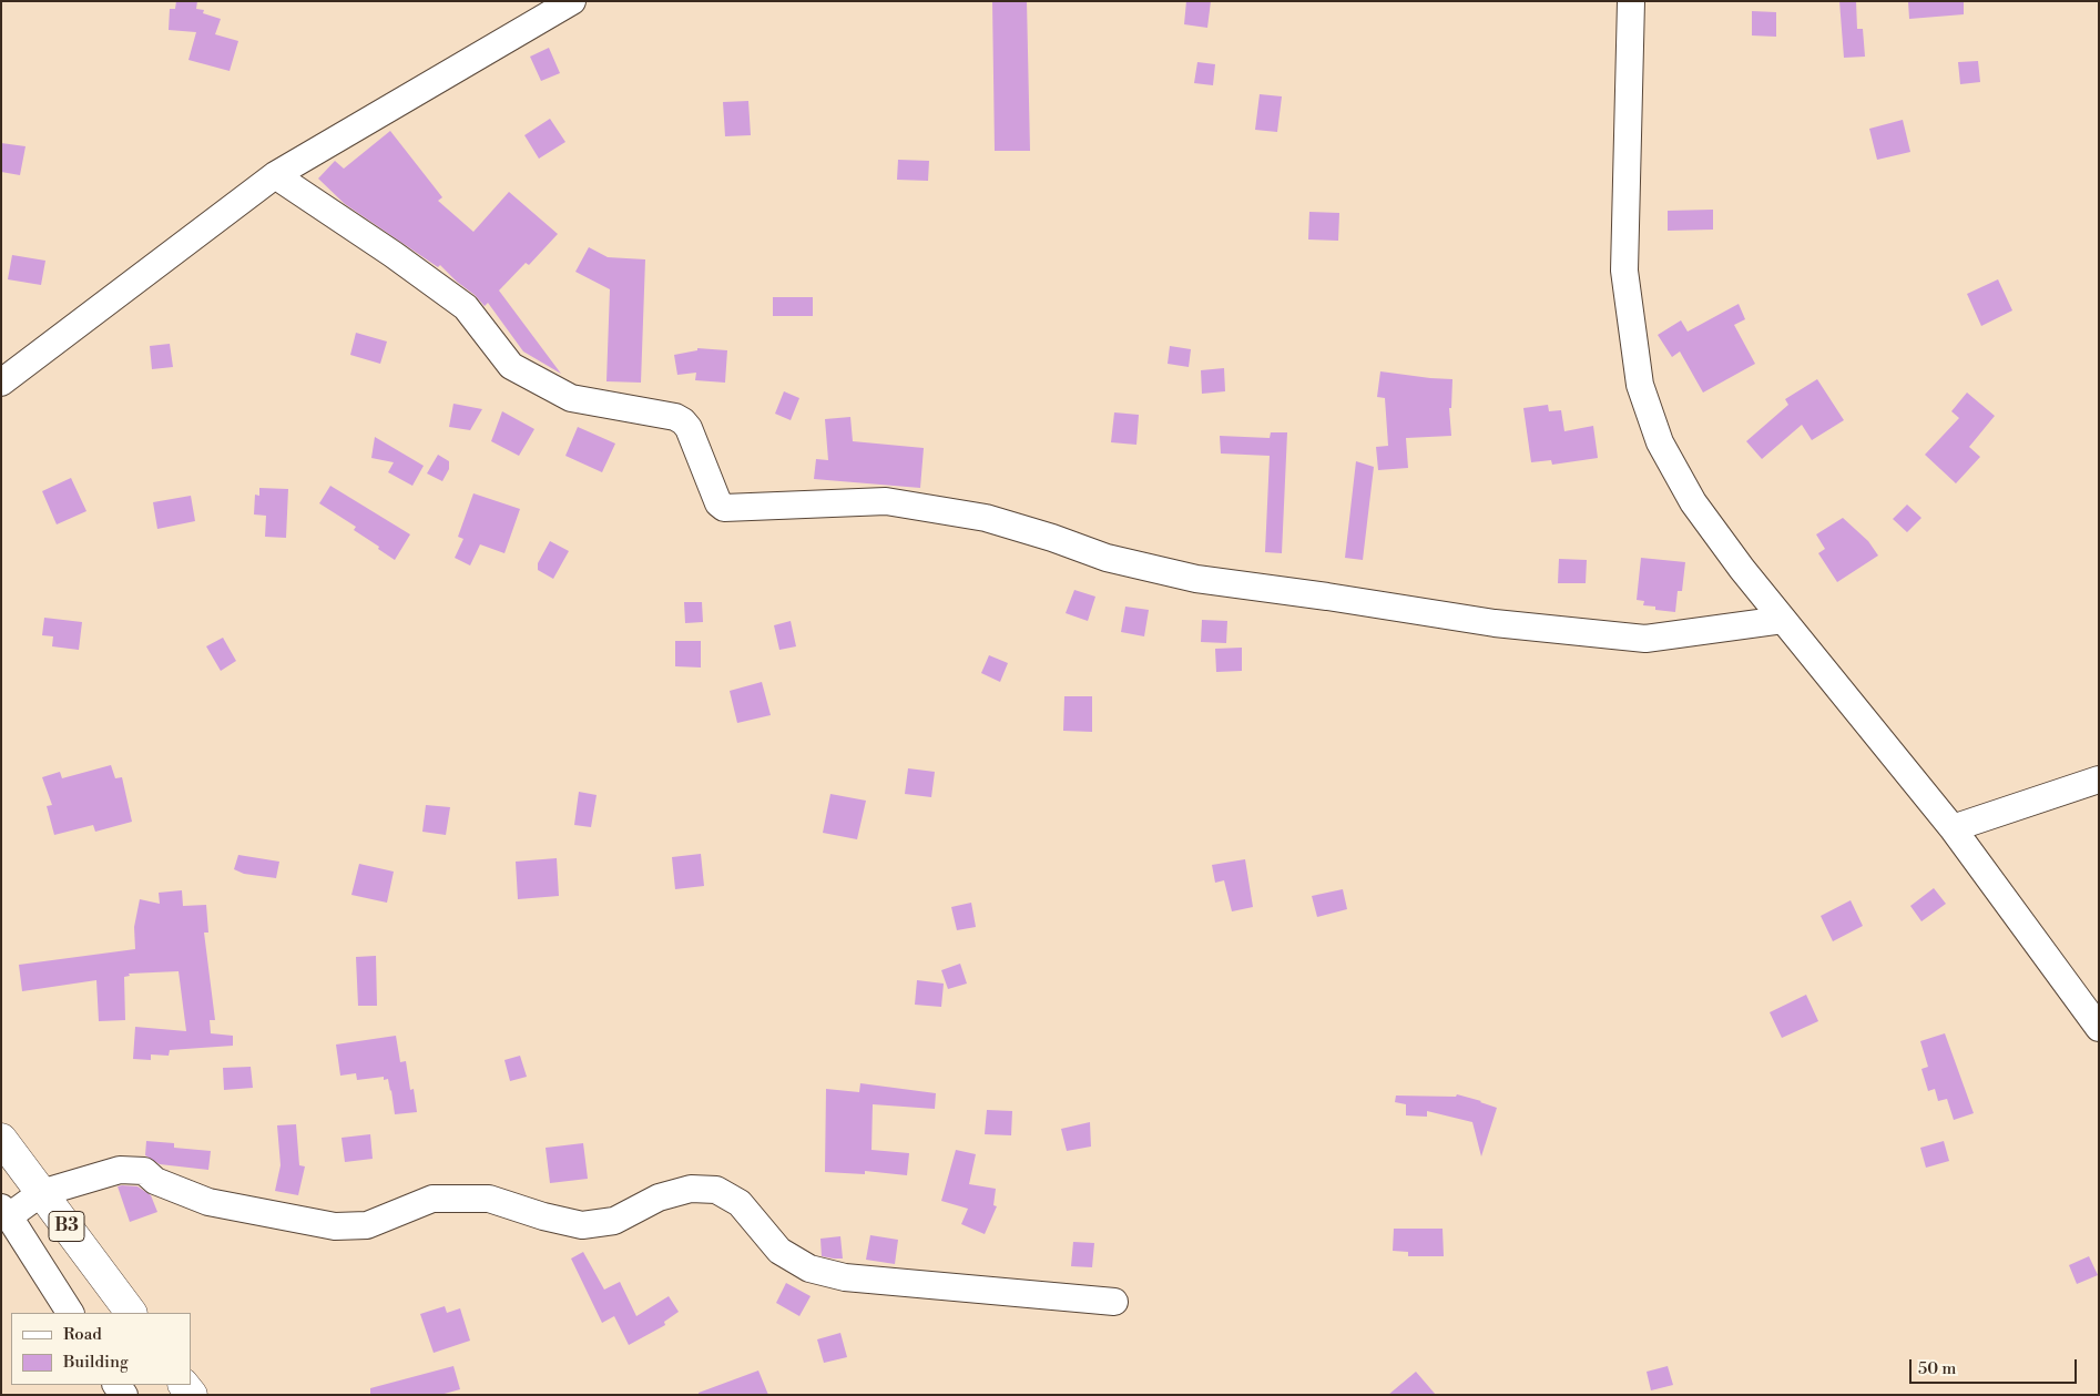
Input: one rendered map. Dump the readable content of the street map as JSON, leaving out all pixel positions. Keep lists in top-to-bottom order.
{
  "streets": {
    "highway": ["B3"]
  },
  "legend": ["Road", "Building"],
  "scale_bar": "50 m"
}
